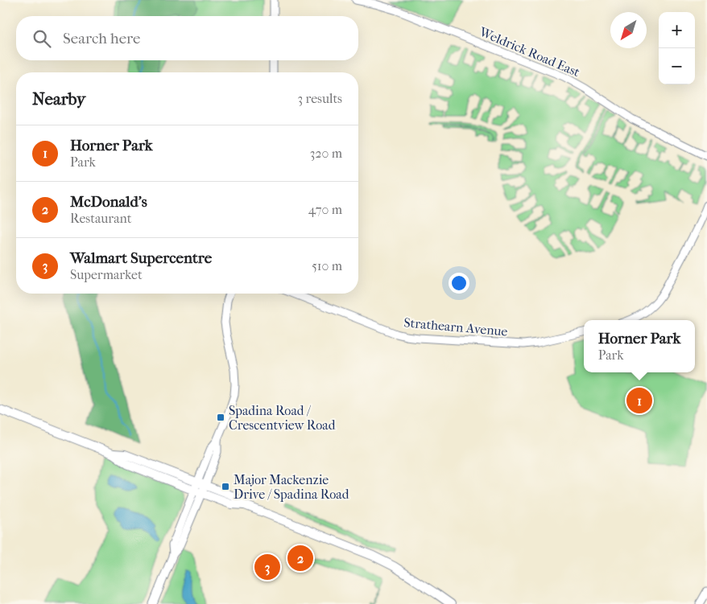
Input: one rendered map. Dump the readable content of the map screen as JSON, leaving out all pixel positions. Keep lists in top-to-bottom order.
{
  "streets": {
    "street": ["Weldrick Road East", "Strathearn Avenue"]
  },
  "places": {
    "transit": ["Spadina Road / Crescentview Road", "Major Mackenzie Drive / Spadina Road"]
  },
  "north": "bottom left",
  "page": {
    "map_buttons": ["+", "−"],
    "search": "Search here",
    "heading": ["Nearby", "3 results"],
    "list": [
      {
        "mark": "1",
        "name": "Horner Park",
        "note": "Park",
        "value": "320 m"
      },
      {
        "mark": "2",
        "name": "McDonald's",
        "note": "Restaurant",
        "value": "470 m"
      },
      {
        "mark": "3",
        "name": "Walmart Supercentre",
        "note": "Supermarket",
        "value": "510 m"
      }
    ],
    "popup": ["Horner Park", "Park"],
    "pins": ["1", "2", "3"]
  }
}
